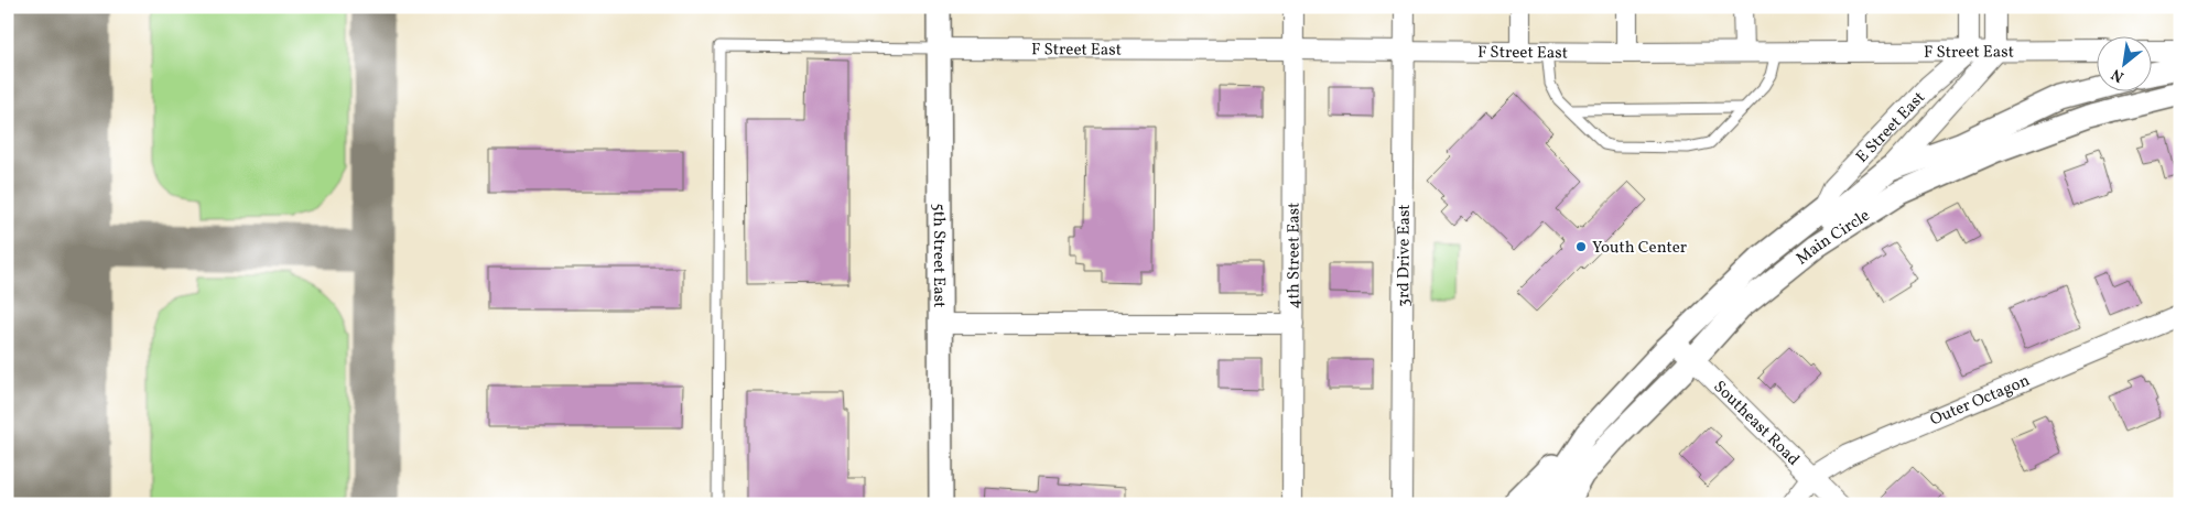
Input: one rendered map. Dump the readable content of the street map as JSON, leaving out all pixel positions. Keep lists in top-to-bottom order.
{
  "streets": {
    "street": [
      "F Street East",
      "E Street East",
      "Main Circle",
      "5th Street East",
      "4th Street East",
      "3rd Drive East",
      "Outer Octagon",
      "Southeast Road"
    ]
  },
  "crossings": [
    ["F Street East", "E Street East"],
    ["F Street East", "5th Street East"],
    ["F Street East", "4th Street East"],
    ["F Street East", "3rd Drive East"],
    ["E Street East", "Main Circle"],
    ["Main Circle", "Southeast Road"],
    ["Outer Octagon", "Southeast Road"]
  ],
  "places": ["Youth Center"],
  "north": "bottom left"
}
